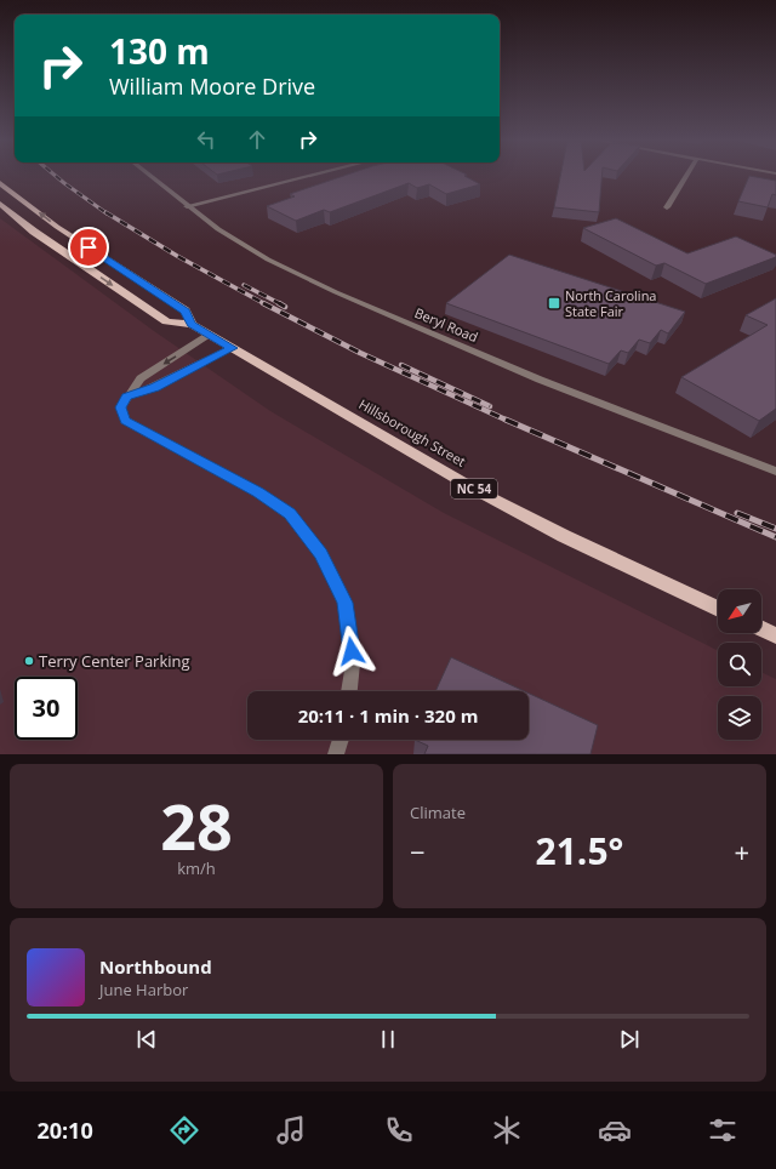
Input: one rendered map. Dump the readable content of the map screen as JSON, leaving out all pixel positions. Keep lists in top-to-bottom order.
{
  "streets": {
    "main road": ["Hillsborough Street", "NC 54"],
    "street": ["Beryl Road"]
  },
  "places": {
    "transit": ["North Carolina State Fair"],
    "other": ["Terry Center Parking"]
  },
  "north": "bottom left",
  "page": {
    "turn": ["130 m", "William Moore Drive"],
    "limit": "30",
    "trip": "20:11 · 1 min · 320 m",
    "tile": [
      ["28", "km/h"],
      "Climate"
    ],
    "heat": ["−", "21.5°", "+"],
    "song": ["Northbound", "June Harbor"],
    "tabs": "20:10"
  }
}
